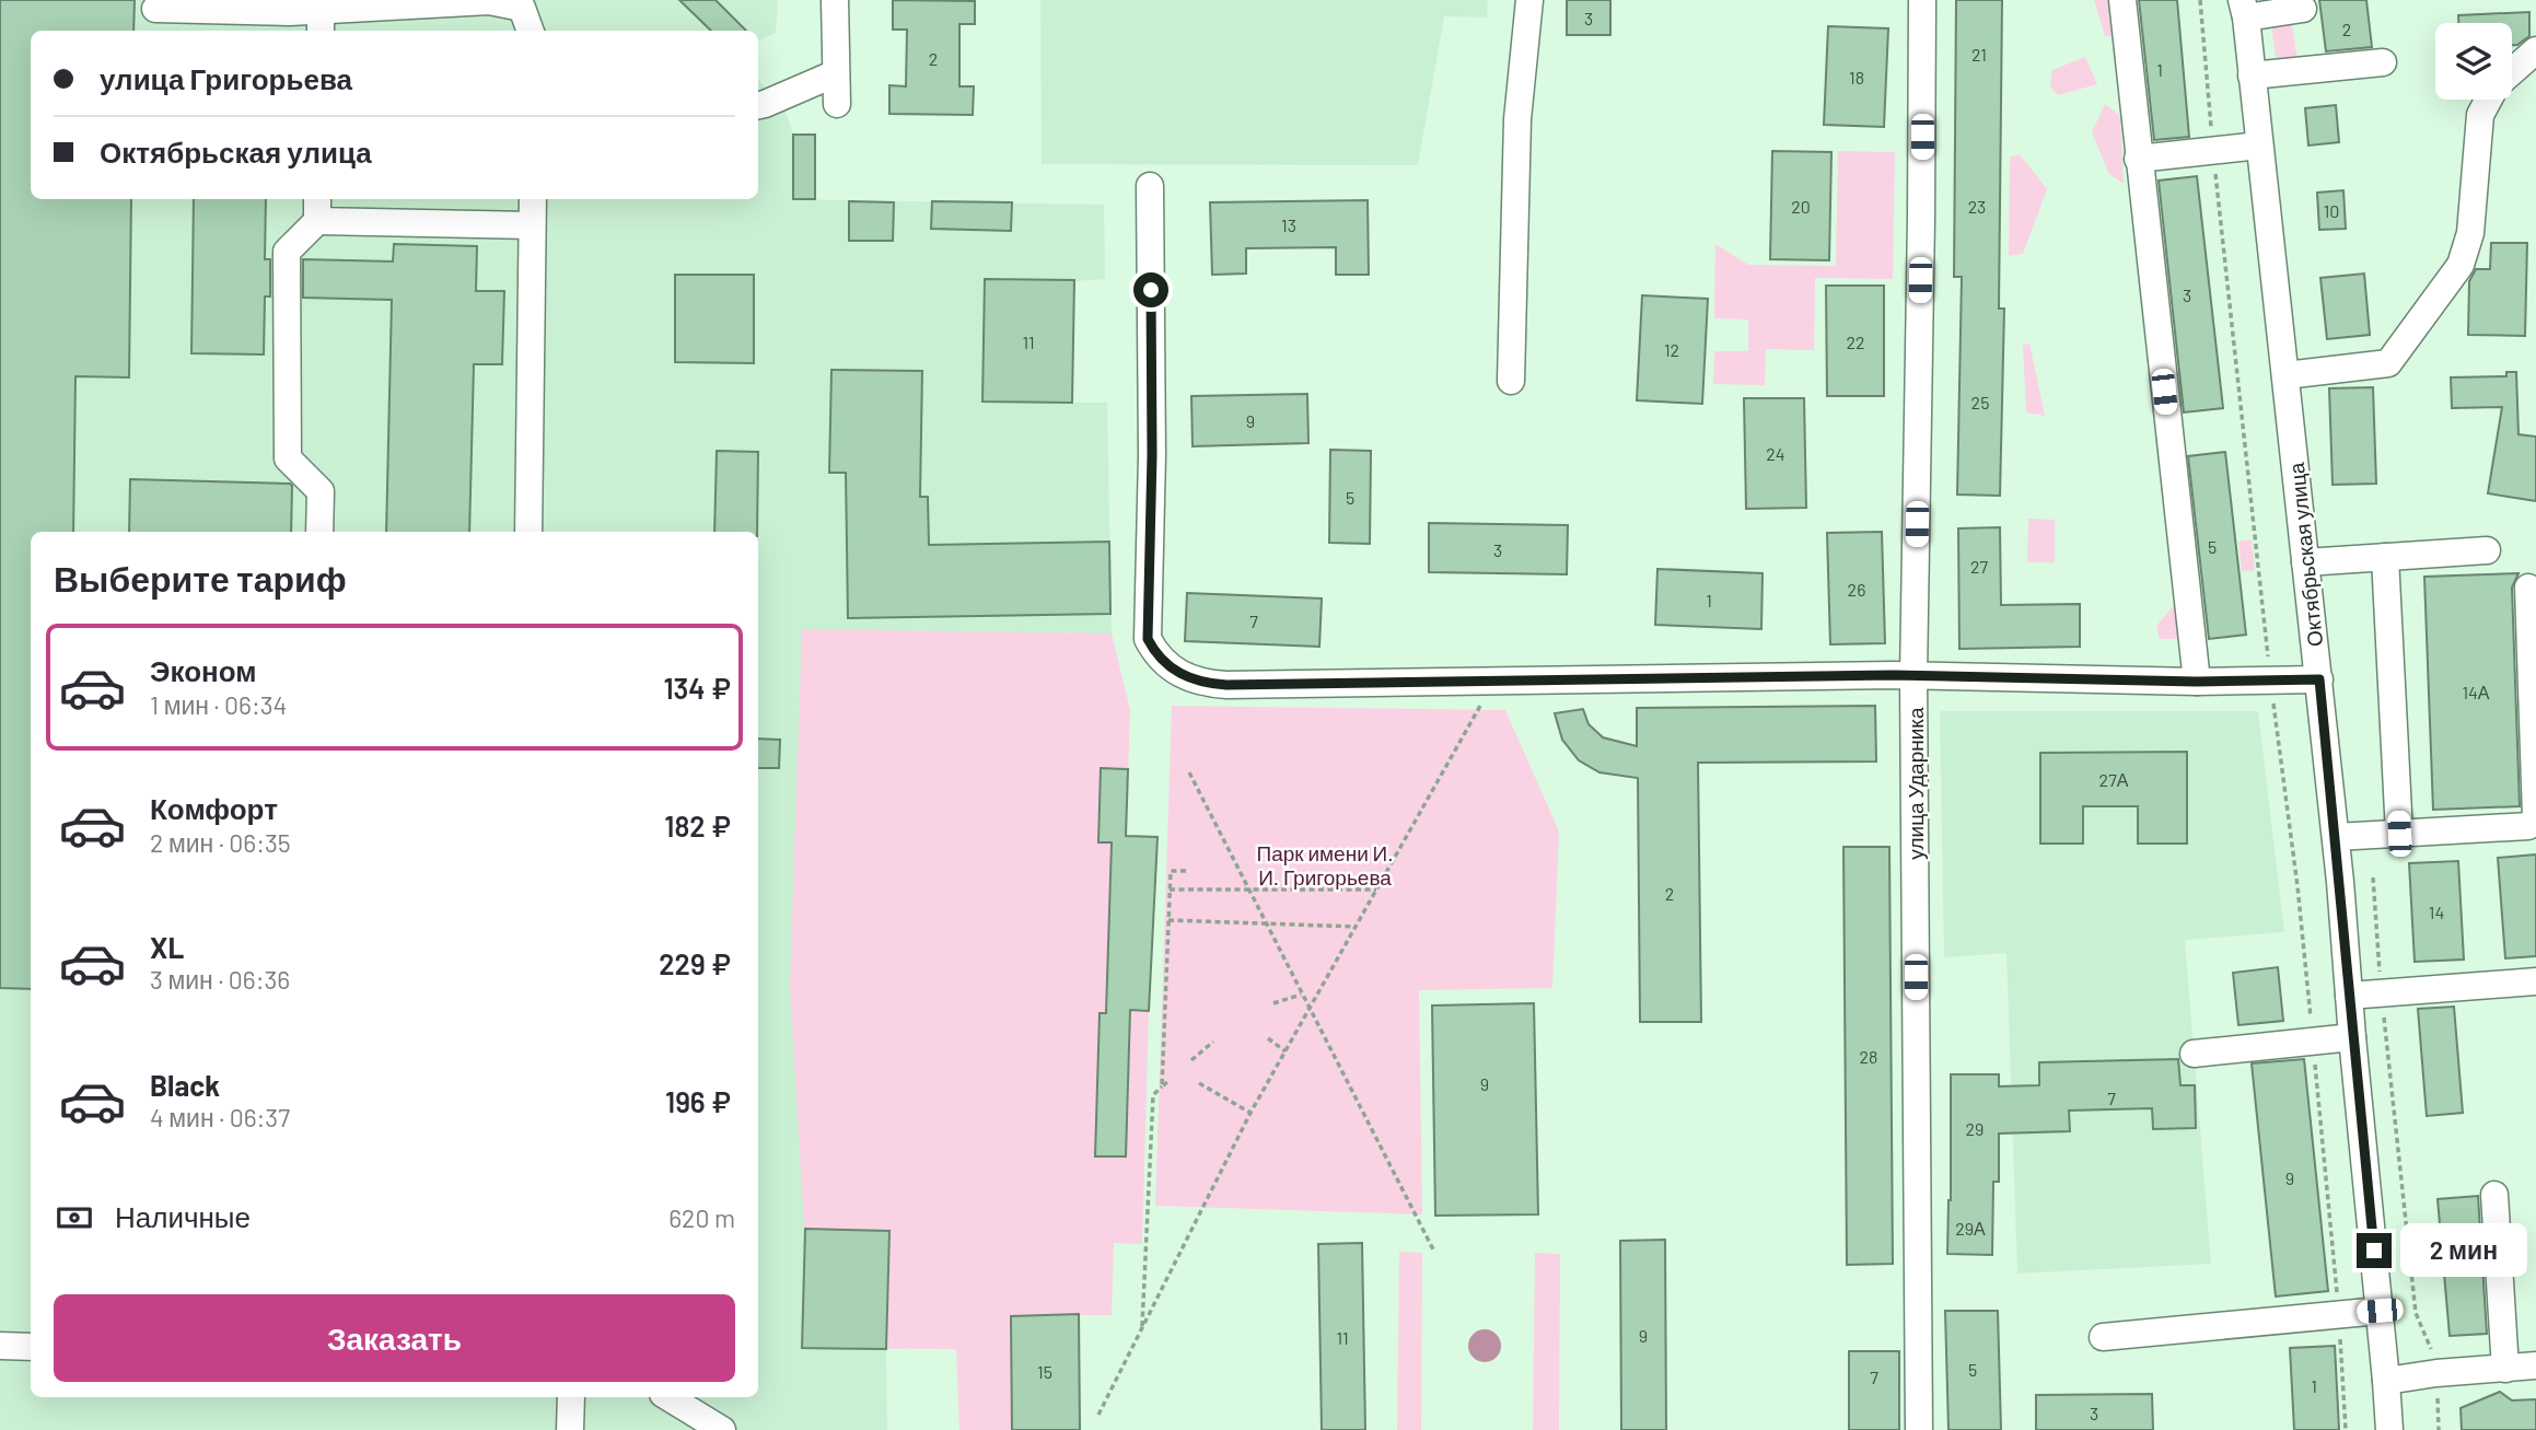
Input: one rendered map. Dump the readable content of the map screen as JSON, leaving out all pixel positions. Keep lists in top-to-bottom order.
{
  "streets": {
    "street": ["Октябрьская улица", "улица Ударника"]
  },
  "parks": ["Парк имени И. И. Григорьева"],
  "house_numbers": [
    "3",
    "2",
    "21",
    "2",
    "1",
    "18",
    "20",
    "23",
    "10",
    "13",
    "3",
    "11",
    "22",
    "12",
    "25",
    "9",
    "24",
    "5",
    "5",
    "3",
    "27",
    "26",
    "1",
    "7",
    "14А",
    "27А",
    "2",
    "14",
    "28",
    "9",
    "7",
    "29",
    "9",
    "29А",
    "9",
    "11",
    "5",
    "15",
    "7",
    "1",
    "3"
  ],
  "page": {
    "banner": ["улица Григорьева", "Октябрьская улица"],
    "heading": "Выберите тариф",
    "list": [
      {
        "name": "Эконом",
        "note": "1 мин · 06:34",
        "value": "134 ₽"
      },
      {
        "name": "Комфорт",
        "note": "2 мин · 06:35",
        "value": "182 ₽"
      },
      {
        "name": "XL",
        "note": "3 мин · 06:36",
        "value": "229 ₽"
      },
      {
        "name": "Black",
        "note": "4 мин · 06:37",
        "value": "196 ₽"
      }
    ],
    "pay": ["Наличные", "620 m"],
    "bubble": "2 мин",
    "buttons": "Заказать"
  }
}
